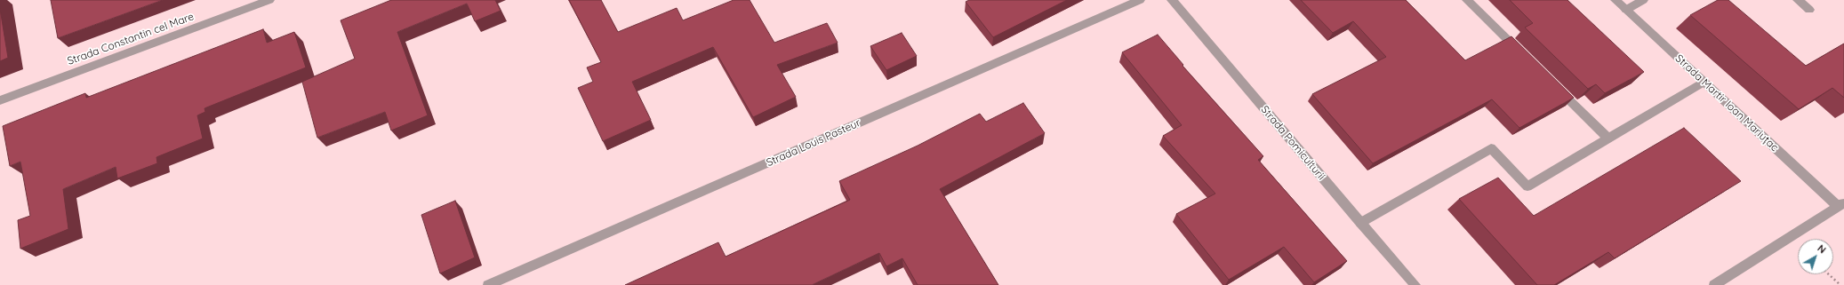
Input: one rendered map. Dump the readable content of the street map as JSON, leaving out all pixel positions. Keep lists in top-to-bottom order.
{
  "streets": {
    "street": [
      "Strada Constantin cel Mare",
      "Strada Martir Ioan Mariuțac",
      "Strada Louis Pasteur",
      "Strada Pomiculturii"
    ]
  },
  "north": "top right"
}
